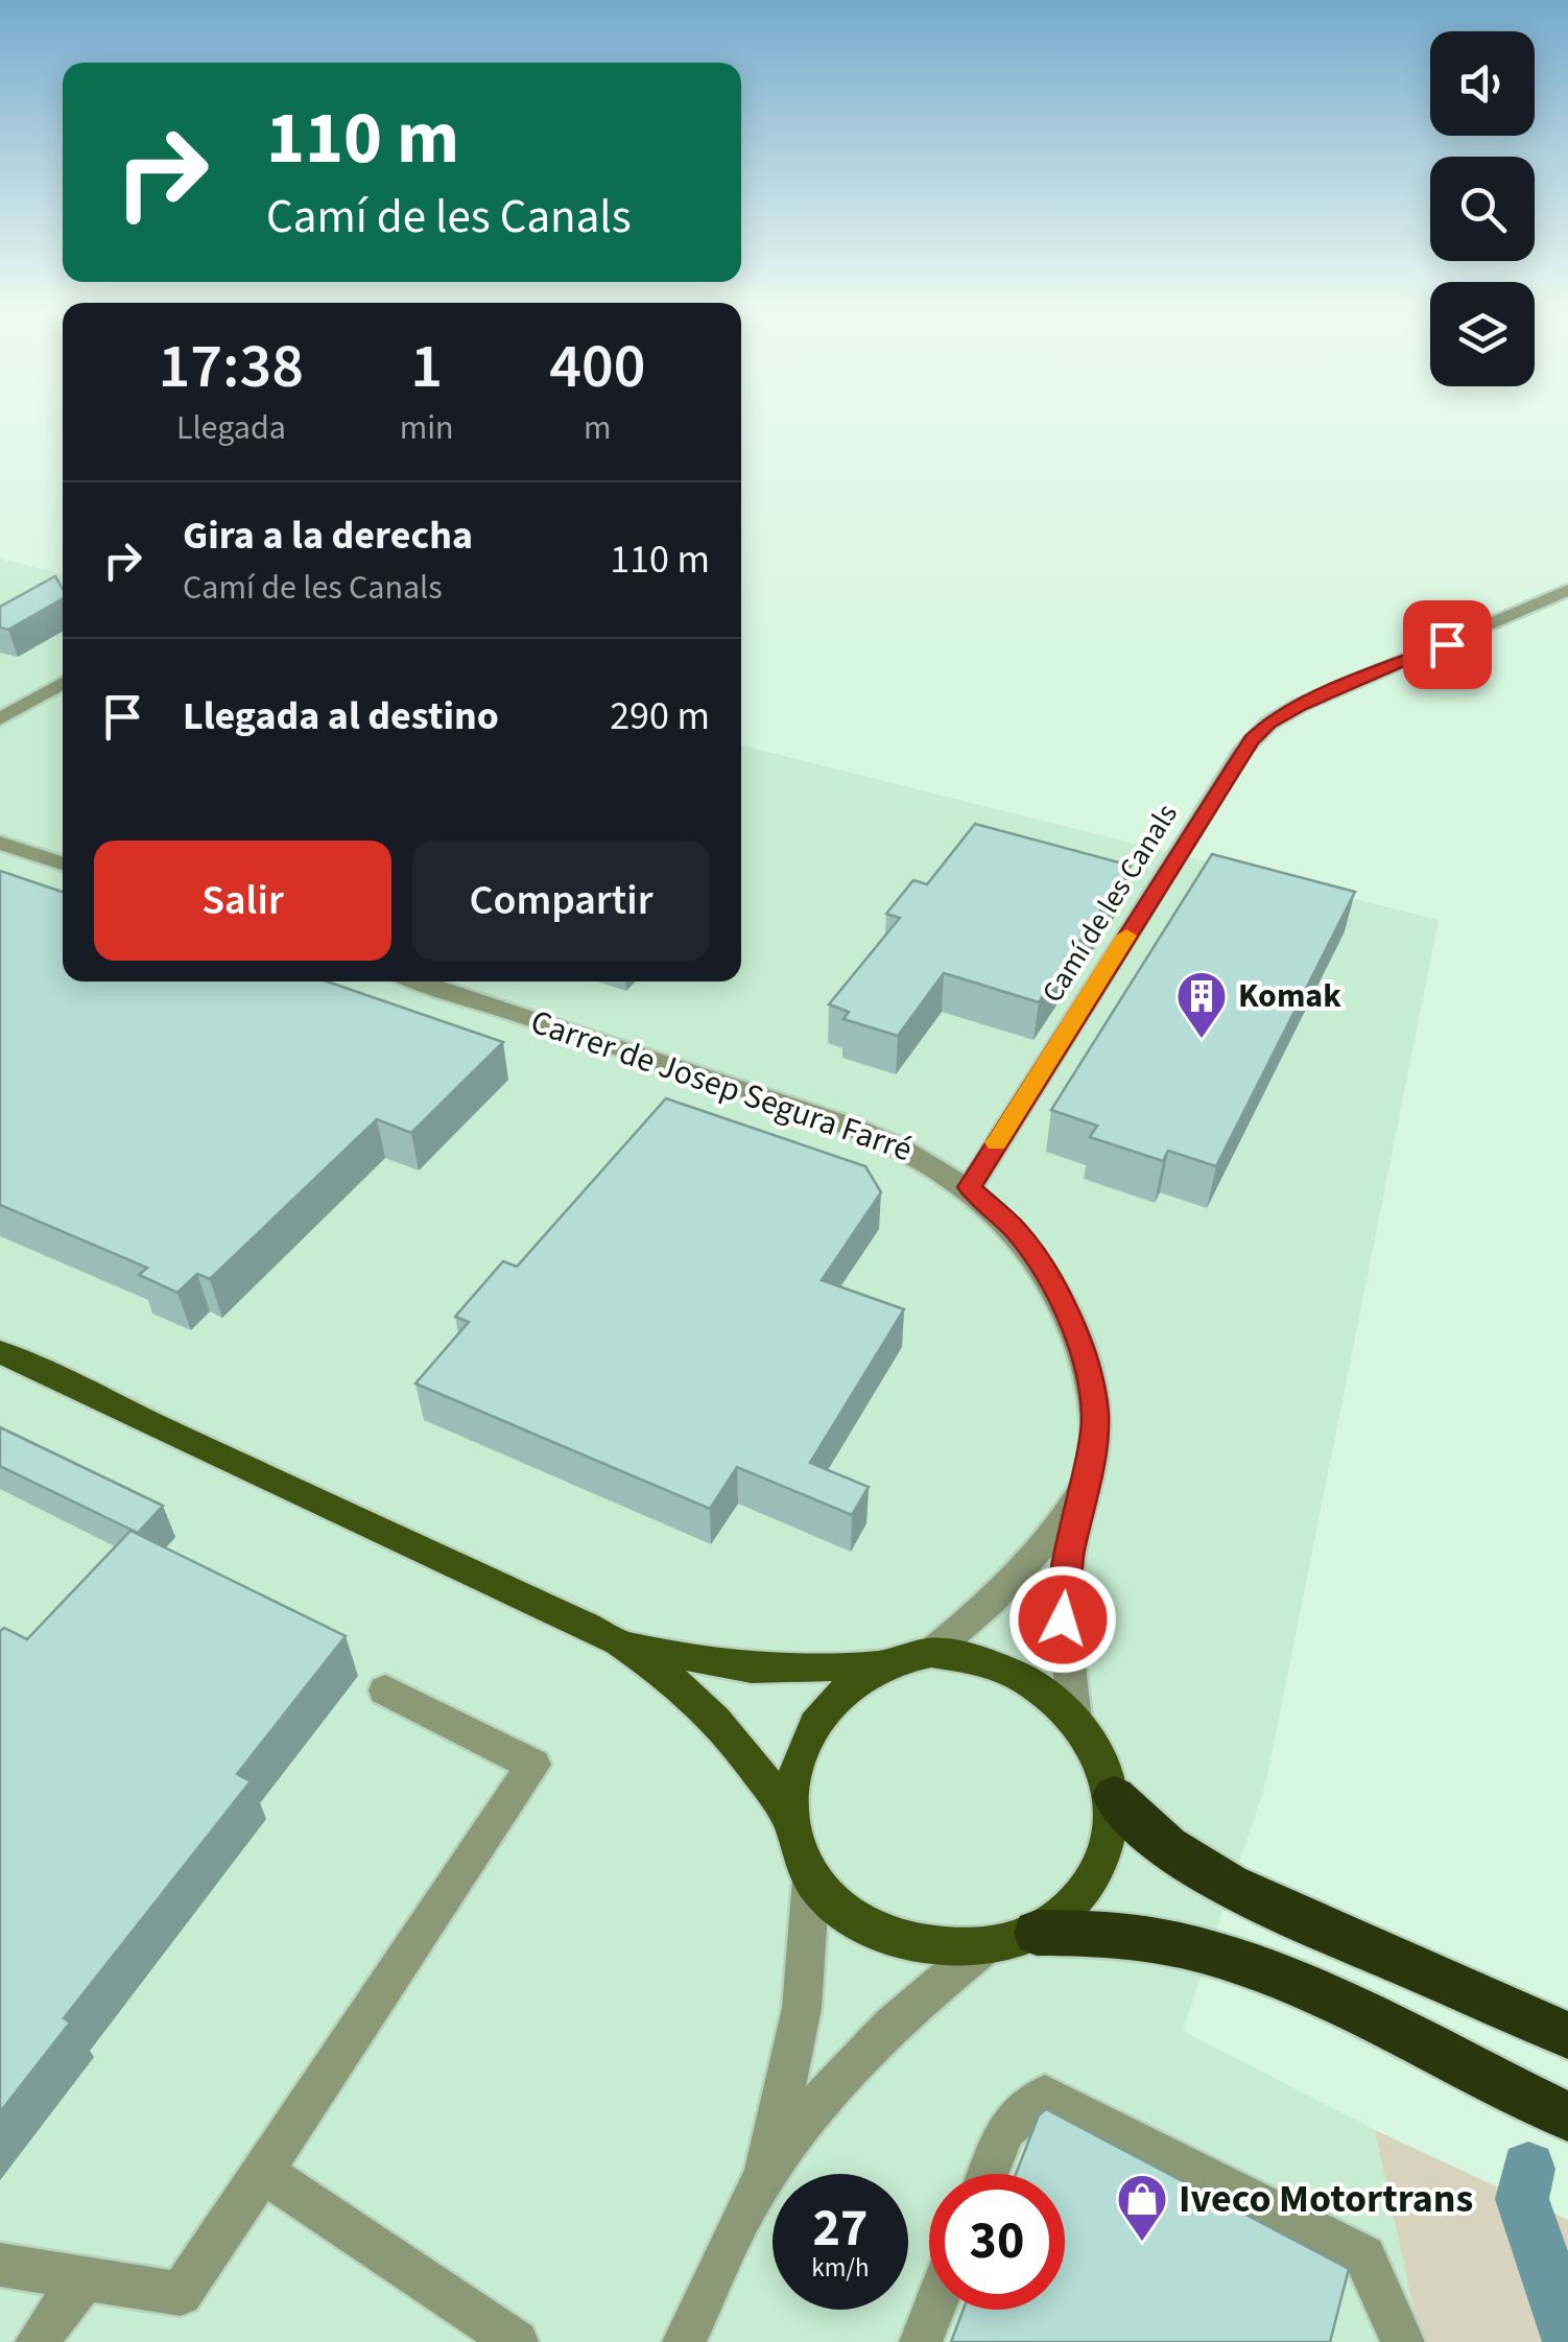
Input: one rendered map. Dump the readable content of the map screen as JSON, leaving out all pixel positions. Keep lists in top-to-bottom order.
{
  "streets": {
    "street": ["Camí de les Canals", "Carrer de Josep Segura Farré"]
  },
  "crossings": [
    ["Camí de les Canals", "Carrer de Josep Segura Farré"]
  ],
  "places": {
    "building": ["Komak"],
    "shop": ["Iveco Motortrans"]
  },
  "page": {
    "turn": ["110 m", "Camí de les Canals"],
    "eta": [
      "17:38",
      "Llegada",
      "1",
      "min",
      "400",
      "m"
    ],
    "list": [
      {
        "name": "Gira a la derecha",
        "note": "Camí de les Canals",
        "value": "110 m"
      },
      {
        "name": "Llegada al destino",
        "value": "290 m"
      }
    ],
    "buttons": ["Salir", "Compartir"],
    "speed": "27 km/h",
    "limit": "30"
  }
}
